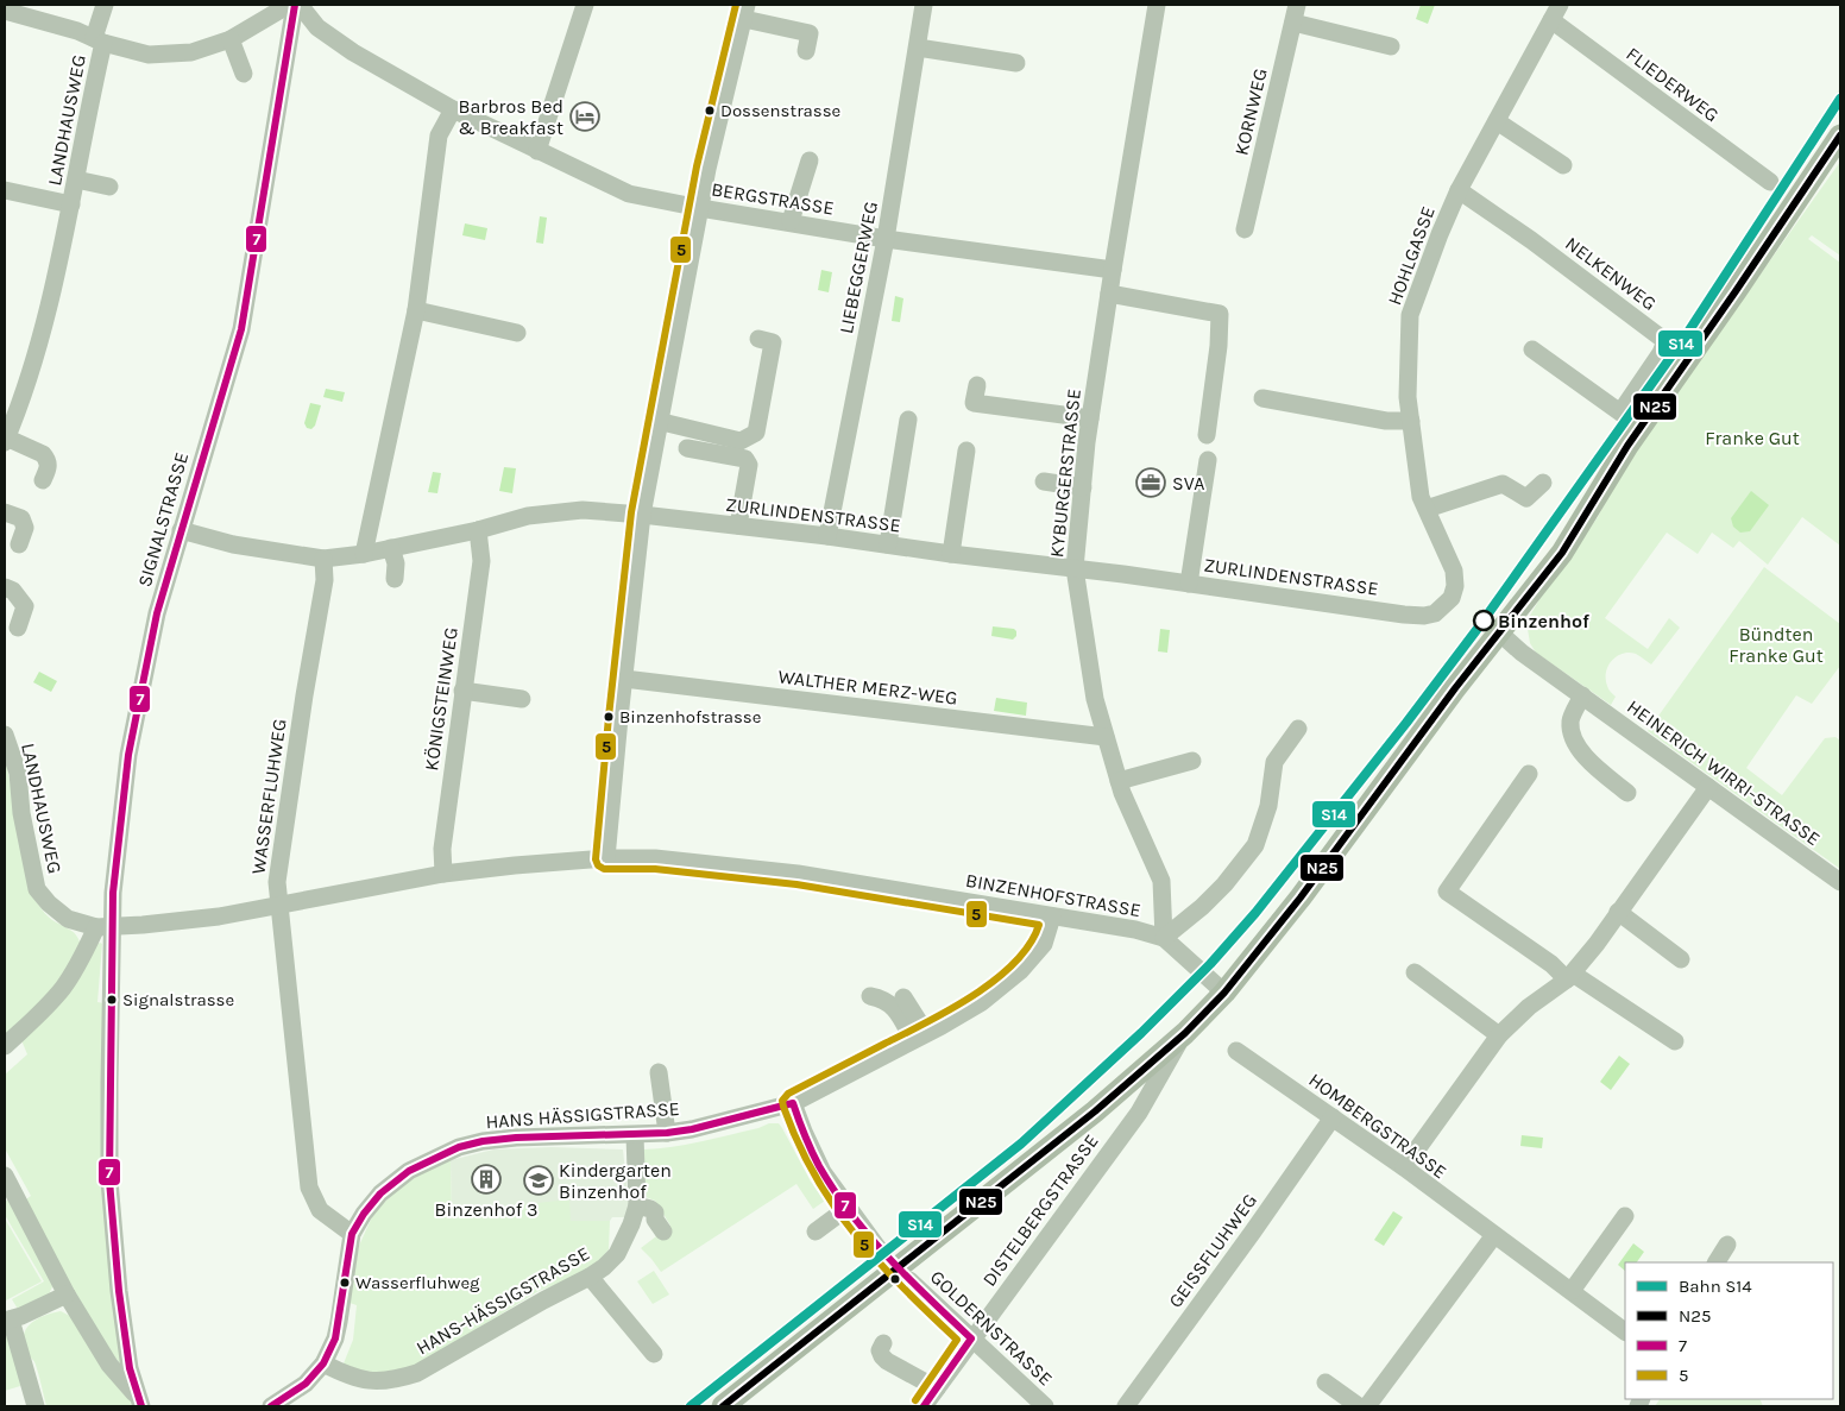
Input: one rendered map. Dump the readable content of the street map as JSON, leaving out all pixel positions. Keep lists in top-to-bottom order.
{
  "streets": {
    "street": [
      "FLIEDERWEG",
      "KORNWEG",
      "LANDHAUSWEG",
      "BERGSTRASSE",
      "HOHLGASSE",
      "LIEBEGGERWEG",
      "NELKENWEG",
      "KYBURGERSTRASSE",
      "ZURLINDENSTRASSE",
      "SIGNALSTRASSE",
      "WALTHER MERZ-WEG",
      "KÖNIGSTEINWEG",
      "HEINERICH WIRRI-STRASSE",
      "WASSERFLUHWEG",
      "BINZENHOFSTRASSE",
      "HANS HÄSSIGSTRASSE",
      "HOMBERGSTRASSE",
      "DISTELBERGSTRASSE",
      "GEISSFLUHWEG",
      "HANS-HÄSSIGSTRASSE",
      "GOLDERNSTRASSE"
    ]
  },
  "crossings": [
    ["FLIEDERWEG", "HOHLGASSE"],
    ["LANDHAUSWEG", "SIGNALSTRASSE"],
    ["LANDHAUSWEG", "BINZENHOFSTRASSE"],
    ["BERGSTRASSE", "LIEBEGGERWEG"],
    ["BERGSTRASSE", "KYBURGERSTRASSE"],
    ["BERGSTRASSE", "SIGNALSTRASSE"],
    ["HOHLGASSE", "NELKENWEG"],
    ["HOHLGASSE", "ZURLINDENSTRASSE"],
    ["LIEBEGGERWEG", "ZURLINDENSTRASSE"],
    ["KYBURGERSTRASSE", "ZURLINDENSTRASSE"],
    ["KYBURGERSTRASSE", "WALTHER MERZ-WEG"],
    ["KYBURGERSTRASSE", "BINZENHOFSTRASSE"],
    ["ZURLINDENSTRASSE", "SIGNALSTRASSE"],
    ["ZURLINDENSTRASSE", "KÖNIGSTEINWEG"],
    ["ZURLINDENSTRASSE", "WASSERFLUHWEG"],
    ["SIGNALSTRASSE", "BINZENHOFSTRASSE"],
    ["KÖNIGSTEINWEG", "BINZENHOFSTRASSE"],
    ["WASSERFLUHWEG", "BINZENHOFSTRASSE"],
    ["WASSERFLUHWEG", "HANS HÄSSIGSTRASSE"],
    ["BINZENHOFSTRASSE", "HANS HÄSSIGSTRASSE"],
    ["HANS HÄSSIGSTRASSE", "HANS-HÄSSIGSTRASSE"],
    ["HOMBERGSTRASSE", "GEISSFLUHWEG"],
    ["DISTELBERGSTRASSE", "GOLDERNSTRASSE"]
  ],
  "parks": ["Franke Gut", "Bündten Franke Gut"],
  "places": {
    "other": [
      "Dossenstrasse",
      "Binzenhof",
      "Binzenhofstrasse",
      "Signalstrasse",
      "Wasserfluhweg"
    ],
    "hotel": ["Barbros Bed & Breakfast"],
    "office": ["SVA"],
    "building": ["Binzenhof 3"],
    "school or university": ["Kindergarten Binzenhof"]
  },
  "lines": [
    "transit line 7",
    "transit line 5",
    "rail line S14",
    "transit line N25"
  ],
  "legend": [
    "Bahn S14",
    "N25",
    "7",
    "5"
  ]
}
